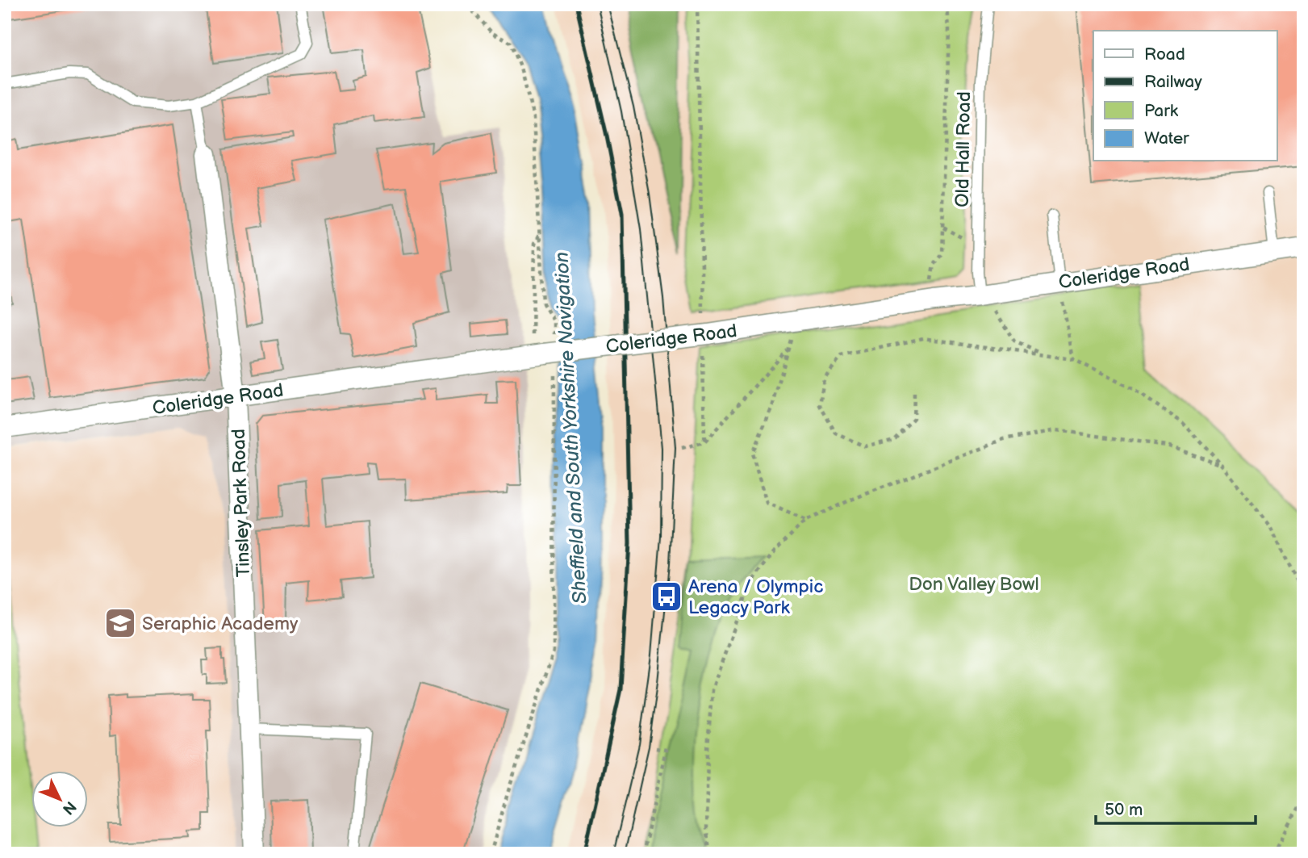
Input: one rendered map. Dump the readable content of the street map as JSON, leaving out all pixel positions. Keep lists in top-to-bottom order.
{
  "streets": {
    "street": ["Coleridge Road", "Tinsley Park Road"],
    "lane": ["Old Hall Road"]
  },
  "crossings": [
    ["Old Hall Road", "Coleridge Road"],
    ["Coleridge Road", "Tinsley Park Road"]
  ],
  "water": ["Sheffield and South Yorkshire Navigation"],
  "parks": ["Don Valley Bowl"],
  "places": {
    "bus stop": ["Arena / Olympic Legacy Park"],
    "school or university": ["Seraphic Academy"]
  },
  "legend": [
    "Road",
    "Railway",
    "Park",
    "Water"
  ],
  "scale_bar": "50 m",
  "north": "bottom right"
}
